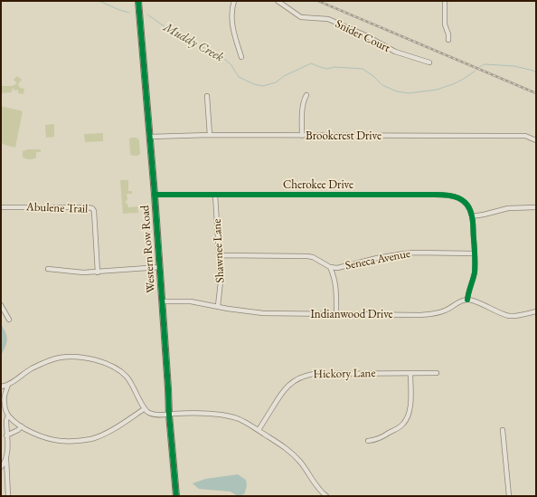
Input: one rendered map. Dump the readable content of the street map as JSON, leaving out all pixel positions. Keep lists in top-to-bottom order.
{
  "streets": {
    "street": [
      "Snider Court",
      "Brookcrest Drive",
      "Cherokee Drive",
      "Abulene Trail",
      "Western Row Road",
      "Shawnee Lane",
      "Seneca Avenue",
      "Indianwood Drive",
      "Hickory Lane"
    ]
  },
  "crossings": [
    ["Brookcrest Drive", "Western Row Road"],
    ["Cherokee Drive", "Western Row Road"],
    ["Cherokee Drive", "Shawnee Lane"],
    ["Western Row Road", "Indianwood Drive"],
    ["Shawnee Lane", "Seneca Avenue"],
    ["Shawnee Lane", "Indianwood Drive"]
  ],
  "water": ["Muddy Creek"]
}
